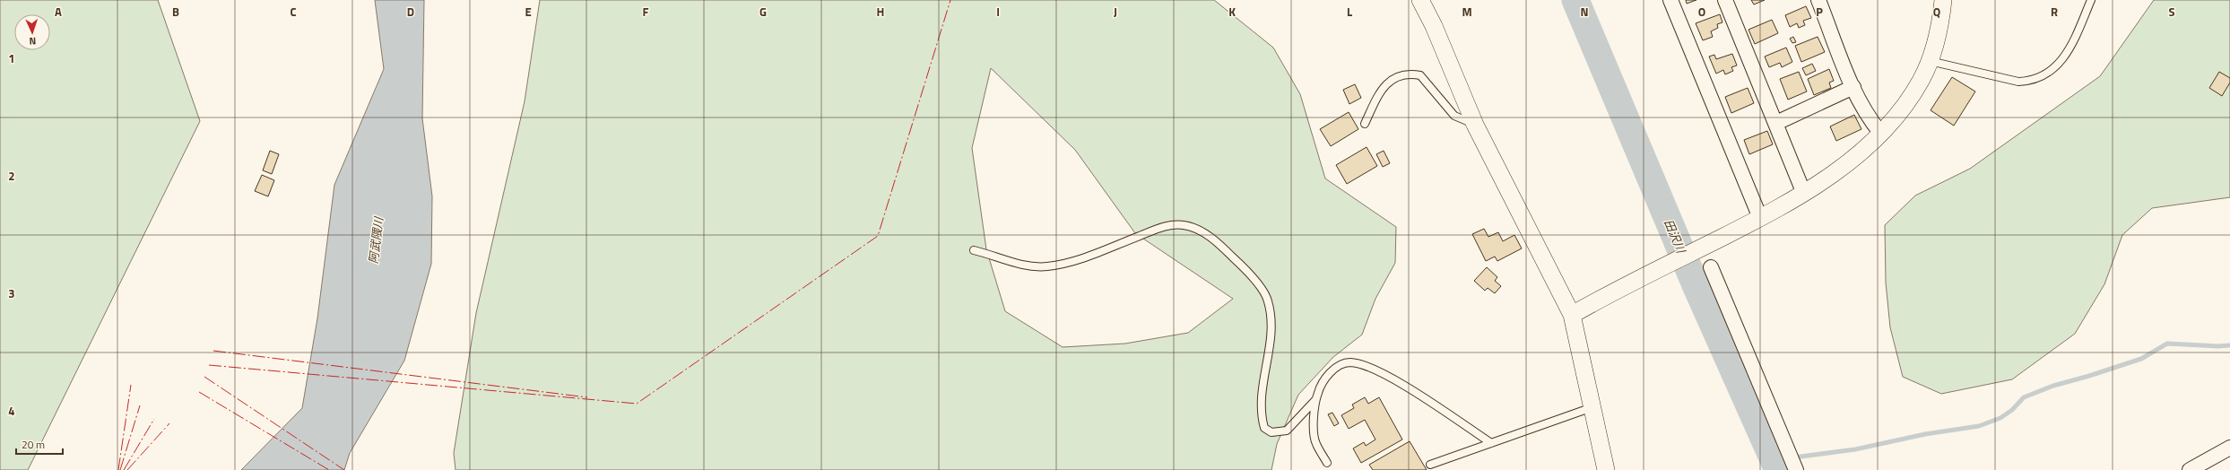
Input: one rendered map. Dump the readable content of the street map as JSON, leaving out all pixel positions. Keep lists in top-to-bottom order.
{
  "water": ["田沢川", "阿武隈川"],
  "scale_bar": "20 m",
  "north": "bottom",
  "grid": {
    "columns": [
      "A",
      "B",
      "C",
      "D",
      "E",
      "F",
      "G",
      "H",
      "I",
      "J",
      "K",
      "L",
      "M",
      "N",
      "O",
      "P",
      "Q",
      "R",
      "S"
    ],
    "rows": [
      "1",
      "2",
      "3",
      "4"
    ]
  }
}
